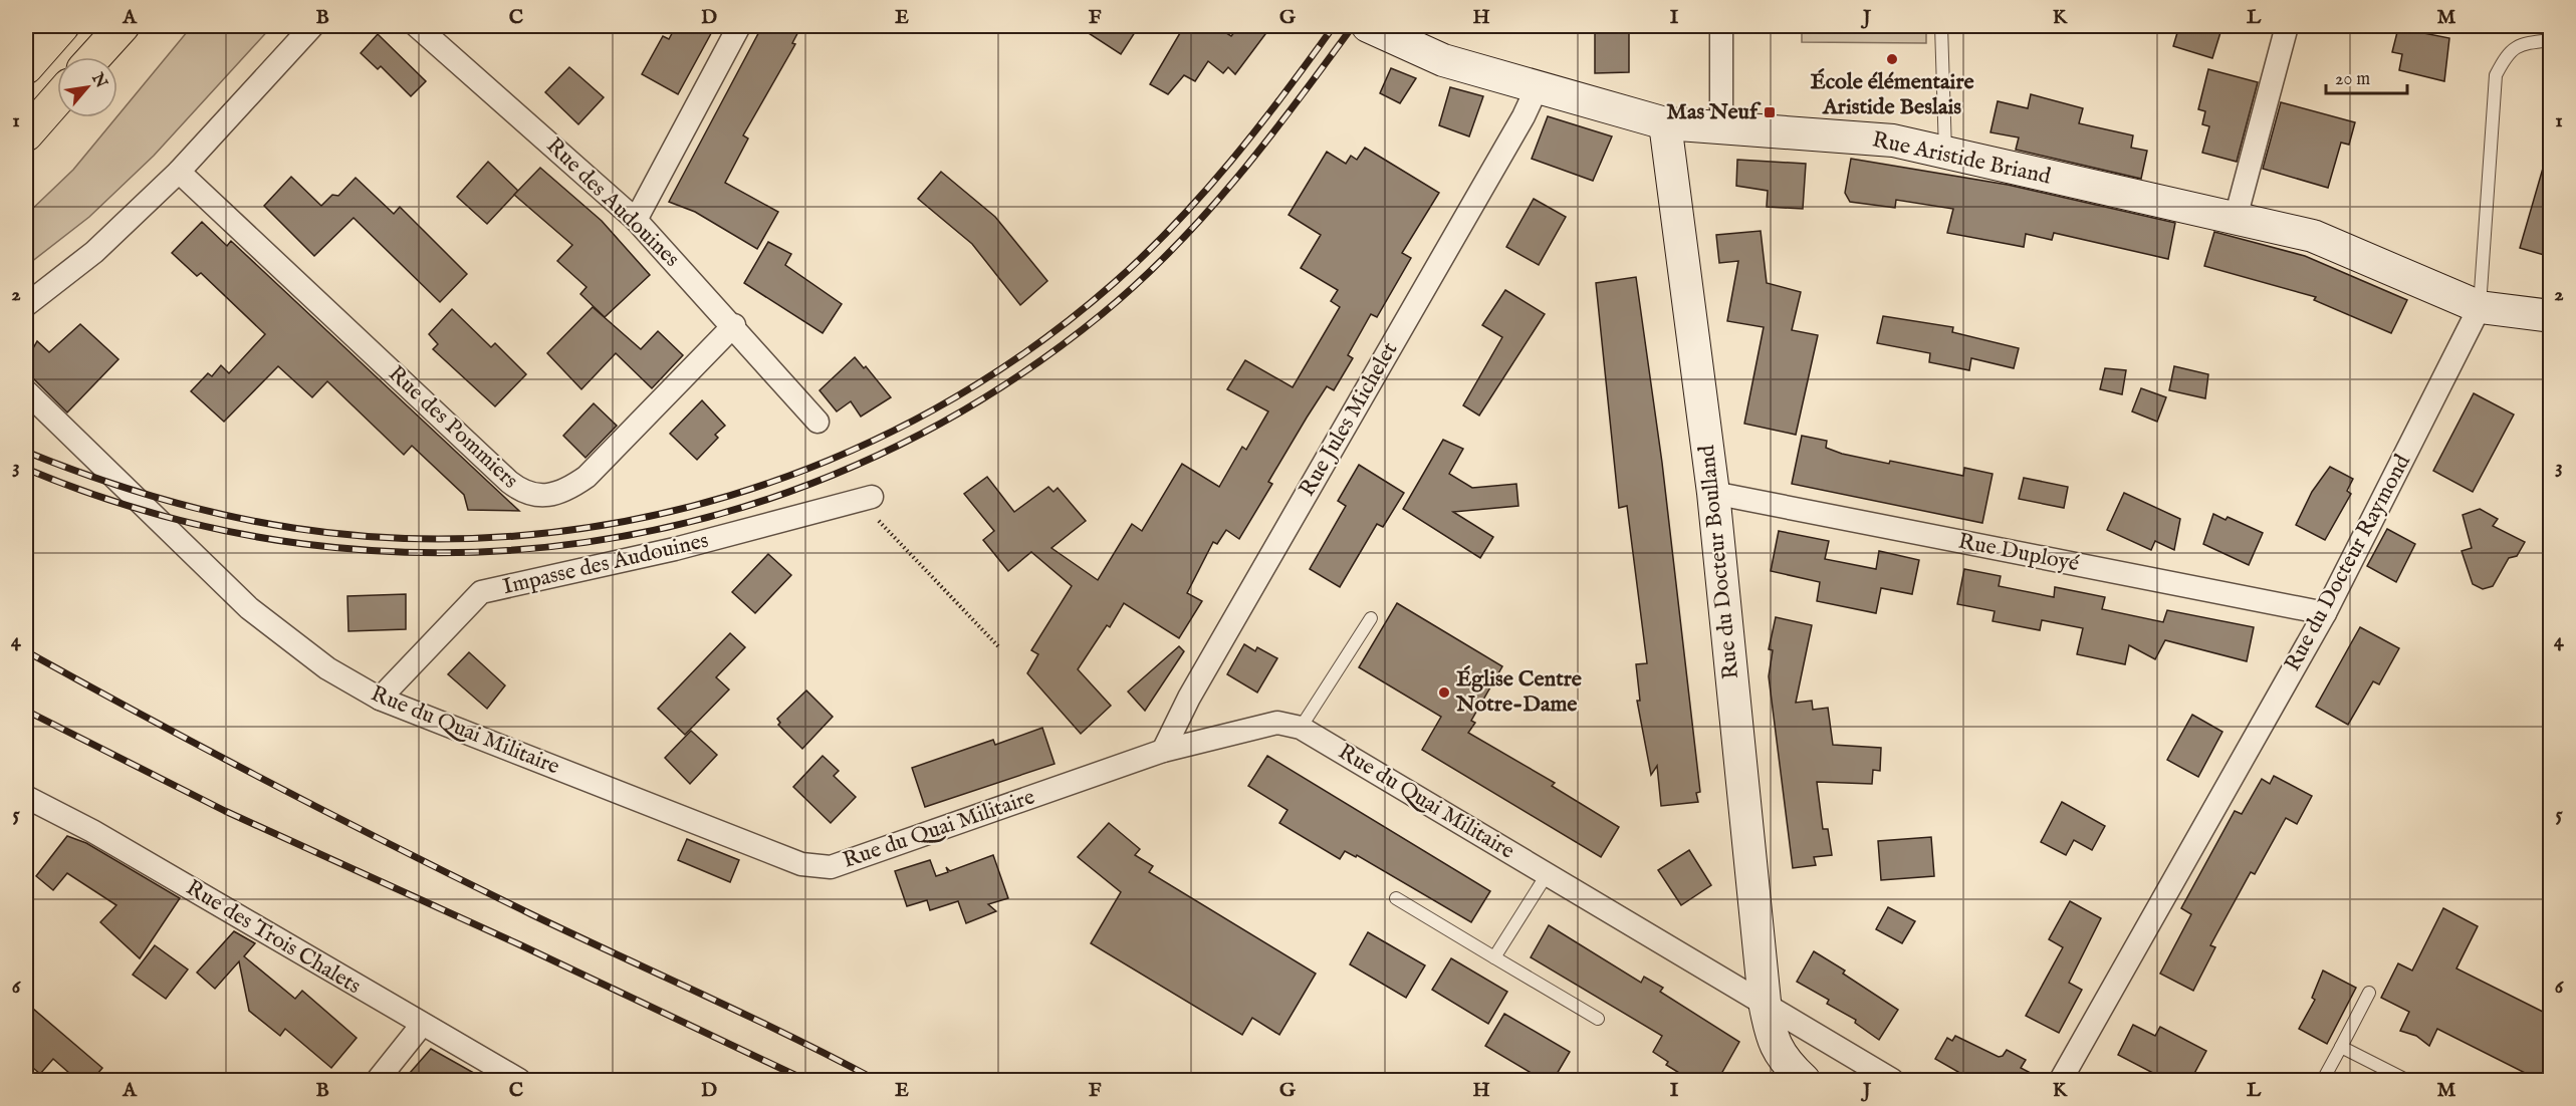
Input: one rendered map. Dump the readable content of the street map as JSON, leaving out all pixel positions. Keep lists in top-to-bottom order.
{
  "streets": {
    "street": [
      "Rue Aristide Briand",
      "Rue des Audouines",
      "Rue Jules Michelet",
      "Rue des Pommiers",
      "Rue Duployé",
      "Rue du Docteur Boulland",
      "Rue du Docteur Raymond",
      "Impasse des Audouines",
      "Rue du Quai Militaire",
      "Rue des Trois Chalets"
    ]
  },
  "crossings": [
    ["Rue Aristide Briand", "Rue Jules Michelet"],
    ["Rue Aristide Briand", "Rue du Docteur Boulland"],
    ["Rue Aristide Briand", "Rue du Docteur Raymond"],
    ["Rue des Audouines", "Rue des Pommiers"],
    ["Rue Jules Michelet", "Rue du Quai Militaire"],
    ["Rue Duployé", "Rue du Docteur Boulland"],
    ["Rue Duployé", "Rue du Docteur Raymond"],
    ["Rue du Docteur Boulland", "Rue du Quai Militaire"],
    ["Impasse des Audouines", "Rue du Quai Militaire"]
  ],
  "places": {
    "other": ["École élémentaire Aristide Beslais", "Église Centre Notre-Dame"],
    "transit": ["Mas Neuf"]
  },
  "scale_bar": "20 m",
  "north": "top right",
  "grid": {
    "columns": [
      "A",
      "B",
      "C",
      "D",
      "E",
      "F",
      "G",
      "H",
      "I",
      "J",
      "K",
      "L",
      "M"
    ],
    "rows": [
      "1",
      "2",
      "3",
      "4",
      "5",
      "6"
    ]
  }
}
